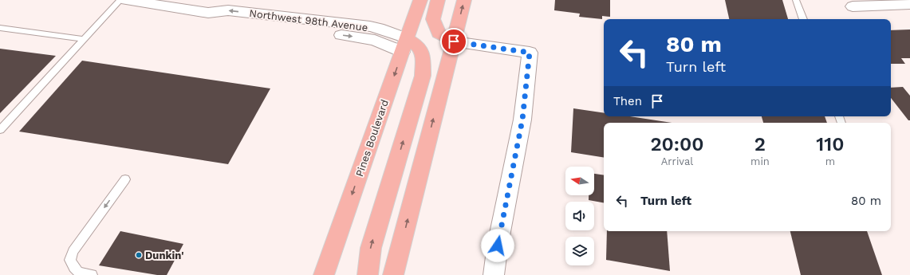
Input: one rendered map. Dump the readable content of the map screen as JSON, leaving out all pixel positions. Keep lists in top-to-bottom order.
{
  "streets": {
    "highway": ["Pines Boulevard"],
    "street": ["Northwest 98th Avenue"]
  },
  "crossings": [
    ["Northwest 98th Avenue", "Pines Boulevard"]
  ],
  "places": ["Dunkin'"],
  "north": "left",
  "page": {
    "turn": ["80 m", "Turn left"],
    "then": "Then",
    "eta": [
      "20:00",
      "Arrival",
      "2",
      "min",
      "110",
      "m"
    ],
    "list": [
      {
        "name": "Turn left",
        "value": "80 m"
      }
    ]
  }
}
